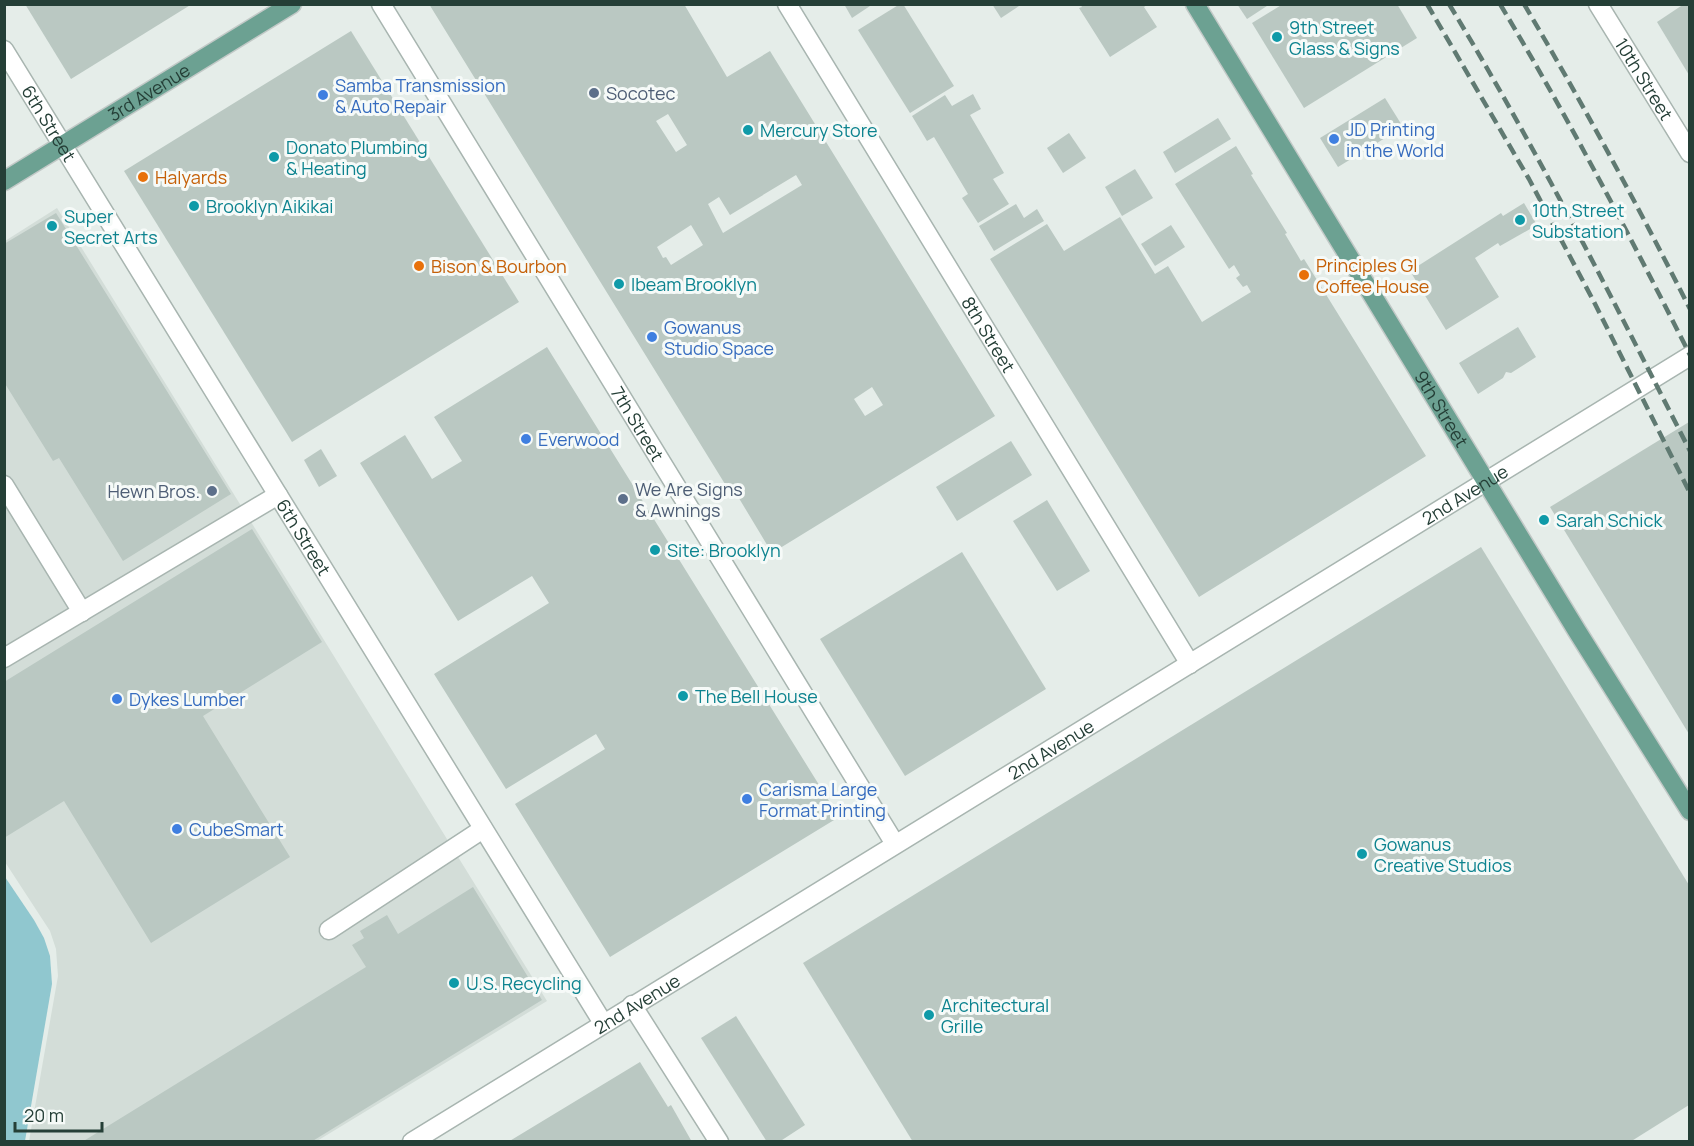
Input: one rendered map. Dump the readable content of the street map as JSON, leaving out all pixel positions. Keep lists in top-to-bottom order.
{
  "streets": {
    "main road": ["3rd Avenue", "9th Street"],
    "street": [
      "10th Street",
      "6th Street",
      "8th Street",
      "7th Street",
      "2nd Avenue"
    ]
  },
  "crossings": [
    ["3rd Avenue", "6th Street"],
    ["6th Street", "2nd Avenue"],
    ["8th Street", "2nd Avenue"],
    ["9th Street", "2nd Avenue"],
    ["7th Street", "2nd Avenue"]
  ],
  "places": [
    "9th Street Glass & Signs",
    "Socotec",
    "Samba Transmission & Auto Repair",
    "Mercury Store",
    "JD Printing in the World",
    "Donato Plumbing & Heating",
    "Halyards",
    "Brooklyn Aikikai",
    "10th Street Substation",
    "Super Secret Arts",
    "Bison & Bourbon",
    "Principles GI Coffee House",
    "Ibeam Brooklyn",
    "Gowanus Studio Space",
    "Everwood",
    "Hewn Bros.",
    "We Are Signs & Awnings",
    "Sarah Schick",
    "Site: Brooklyn",
    "The Bell House",
    "Dykes Lumber",
    "Carisma Large Format Printing",
    "CubeSmart",
    "Gowanus Creative Studios",
    "U.S. Recycling",
    "Architectural Grille"
  ],
  "scale_bar": "20 m"
}
